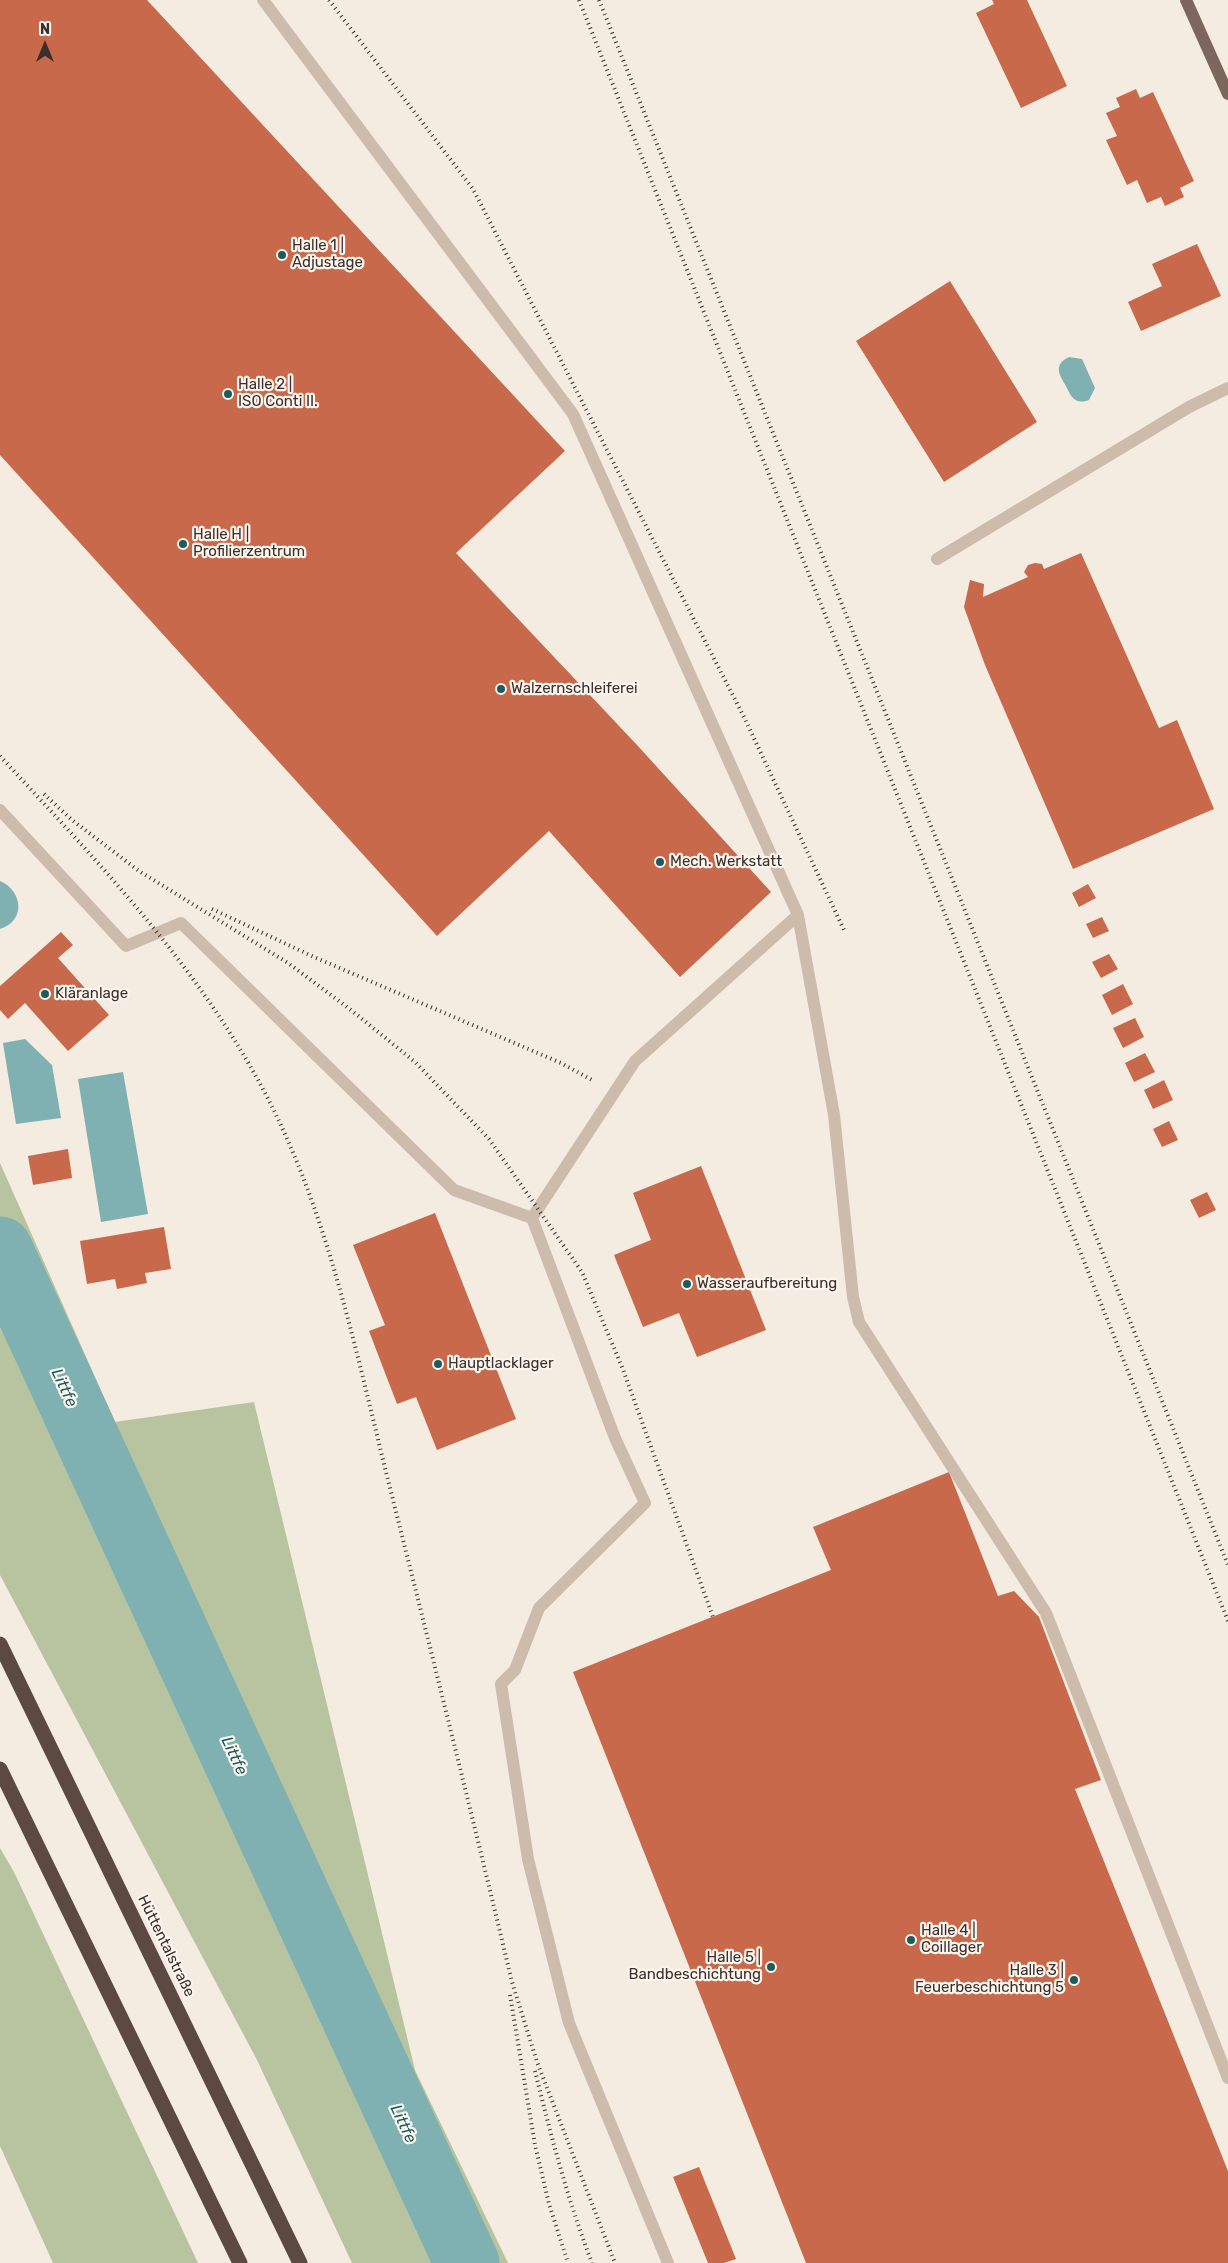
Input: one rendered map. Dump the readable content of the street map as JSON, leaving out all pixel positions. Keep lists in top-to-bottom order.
{
  "streets": {
    "highway": ["Hüttentalstraße"]
  },
  "water": ["Littfe"],
  "places": [
    "Halle 1 | Adjustage",
    "Halle 2 | ISO Conti II.",
    "Halle H | Profilierzentrum",
    "Walzernschleiferei",
    "Mech. Werkstatt",
    "Kläranlage",
    "Wasseraufbereitung",
    "Hauptlacklager",
    "Halle 4 | Coillager",
    "Halle 5 | Bandbeschichtung",
    "Halle 3 | Feuerbeschichtung 5"
  ],
  "north": "top"
}
